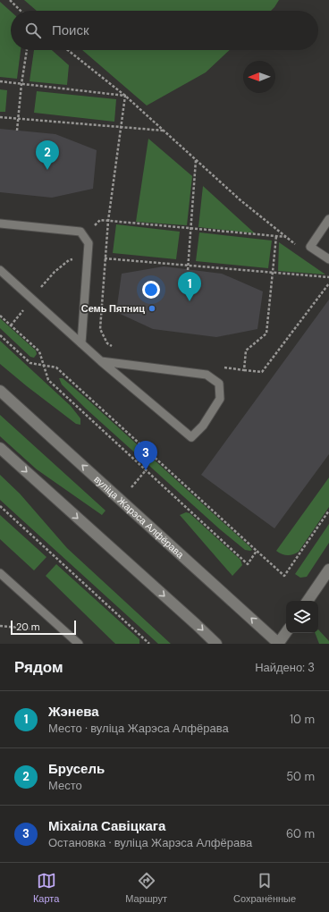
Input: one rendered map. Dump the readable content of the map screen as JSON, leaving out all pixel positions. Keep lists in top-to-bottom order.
{
  "streets": {
    "main road": ["вуліца Жарэса Алфёрава"]
  },
  "places": ["Семь Пятниц"],
  "scale_bar": "20 m",
  "north": "left",
  "page": {
    "search": "Поиск",
    "pins": ["2", "1", "3"],
    "scale": "20 m",
    "heading": ["Рядом", "Найдено: 3"],
    "list": [
      {
        "mark": "1",
        "name": "Жэнева",
        "note": "Место · вуліца Жарэса Алфёрава",
        "value": "10 m"
      },
      {
        "mark": "2",
        "name": "Брусель",
        "note": "Место",
        "value": "50 m"
      },
      {
        "mark": "3",
        "name": "Міхаіла Савіцкага",
        "note": "Остановка · вуліца Жарэса Алфёрава",
        "value": "60 m"
      }
    ],
    "nav": ["Карта", "Маршрут", "Сохранённые"]
  }
}
